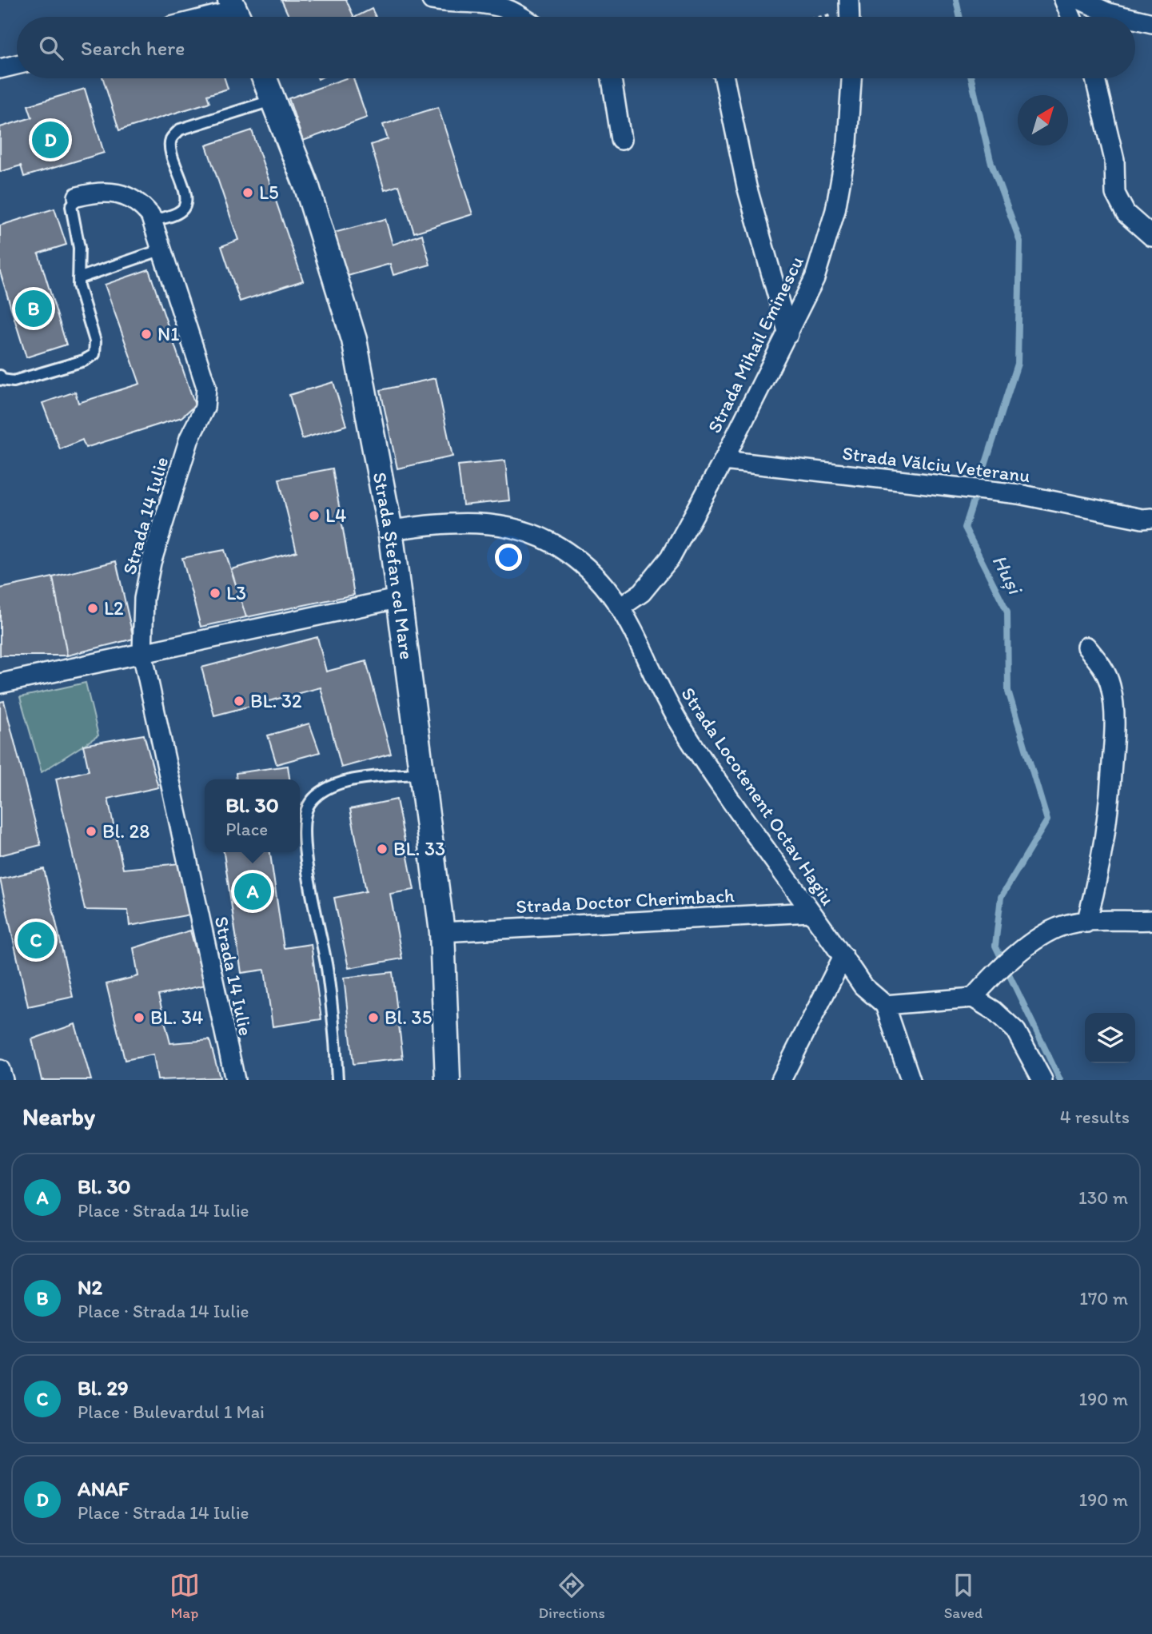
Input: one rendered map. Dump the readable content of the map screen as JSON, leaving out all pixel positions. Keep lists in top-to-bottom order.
{
  "streets": {
    "street": [
      "Strada Mihail Eminescu",
      "Strada Vălciu Veteranu",
      "Strada 14 Iulie",
      "Strada Ștefan cel Mare",
      "Strada Locotenent Octav Hagiu",
      "Strada Doctor Cherimbach"
    ]
  },
  "crossings": [
    ["Strada Mihail Eminescu", "Strada Vălciu Veteranu"],
    ["Strada Mihail Eminescu", "Strada Locotenent Octav Hagiu"],
    ["Strada Ștefan cel Mare", "Strada Locotenent Octav Hagiu"],
    ["Strada Ștefan cel Mare", "Strada Doctor Cherimbach"],
    ["Strada Locotenent Octav Hagiu", "Strada Doctor Cherimbach"]
  ],
  "water": ["Huși"],
  "places": [
    "L5",
    "N1",
    "L4",
    "L3",
    "L2",
    "BL. 32",
    "Bl. 28",
    "BL. 33",
    "BL. 34",
    "Bl. 35"
  ],
  "north": "top right",
  "page": {
    "search": "Search here",
    "pins": [
      "D",
      "B",
      "A",
      "C"
    ],
    "popup": ["Bl. 30", "Place"],
    "heading": ["Nearby", "4 results"],
    "list": [
      {
        "mark": "A",
        "name": "Bl. 30",
        "note": "Place · Strada 14 Iulie",
        "value": "130 m"
      },
      {
        "mark": "B",
        "name": "N2",
        "note": "Place · Strada 14 Iulie",
        "value": "170 m"
      },
      {
        "mark": "C",
        "name": "Bl. 29",
        "note": "Place · Bulevardul 1 Mai",
        "value": "190 m"
      },
      {
        "mark": "D",
        "name": "ANAF",
        "note": "Place · Strada 14 Iulie",
        "value": "190 m"
      }
    ],
    "nav": ["Map", "Directions", "Saved"]
  }
}
